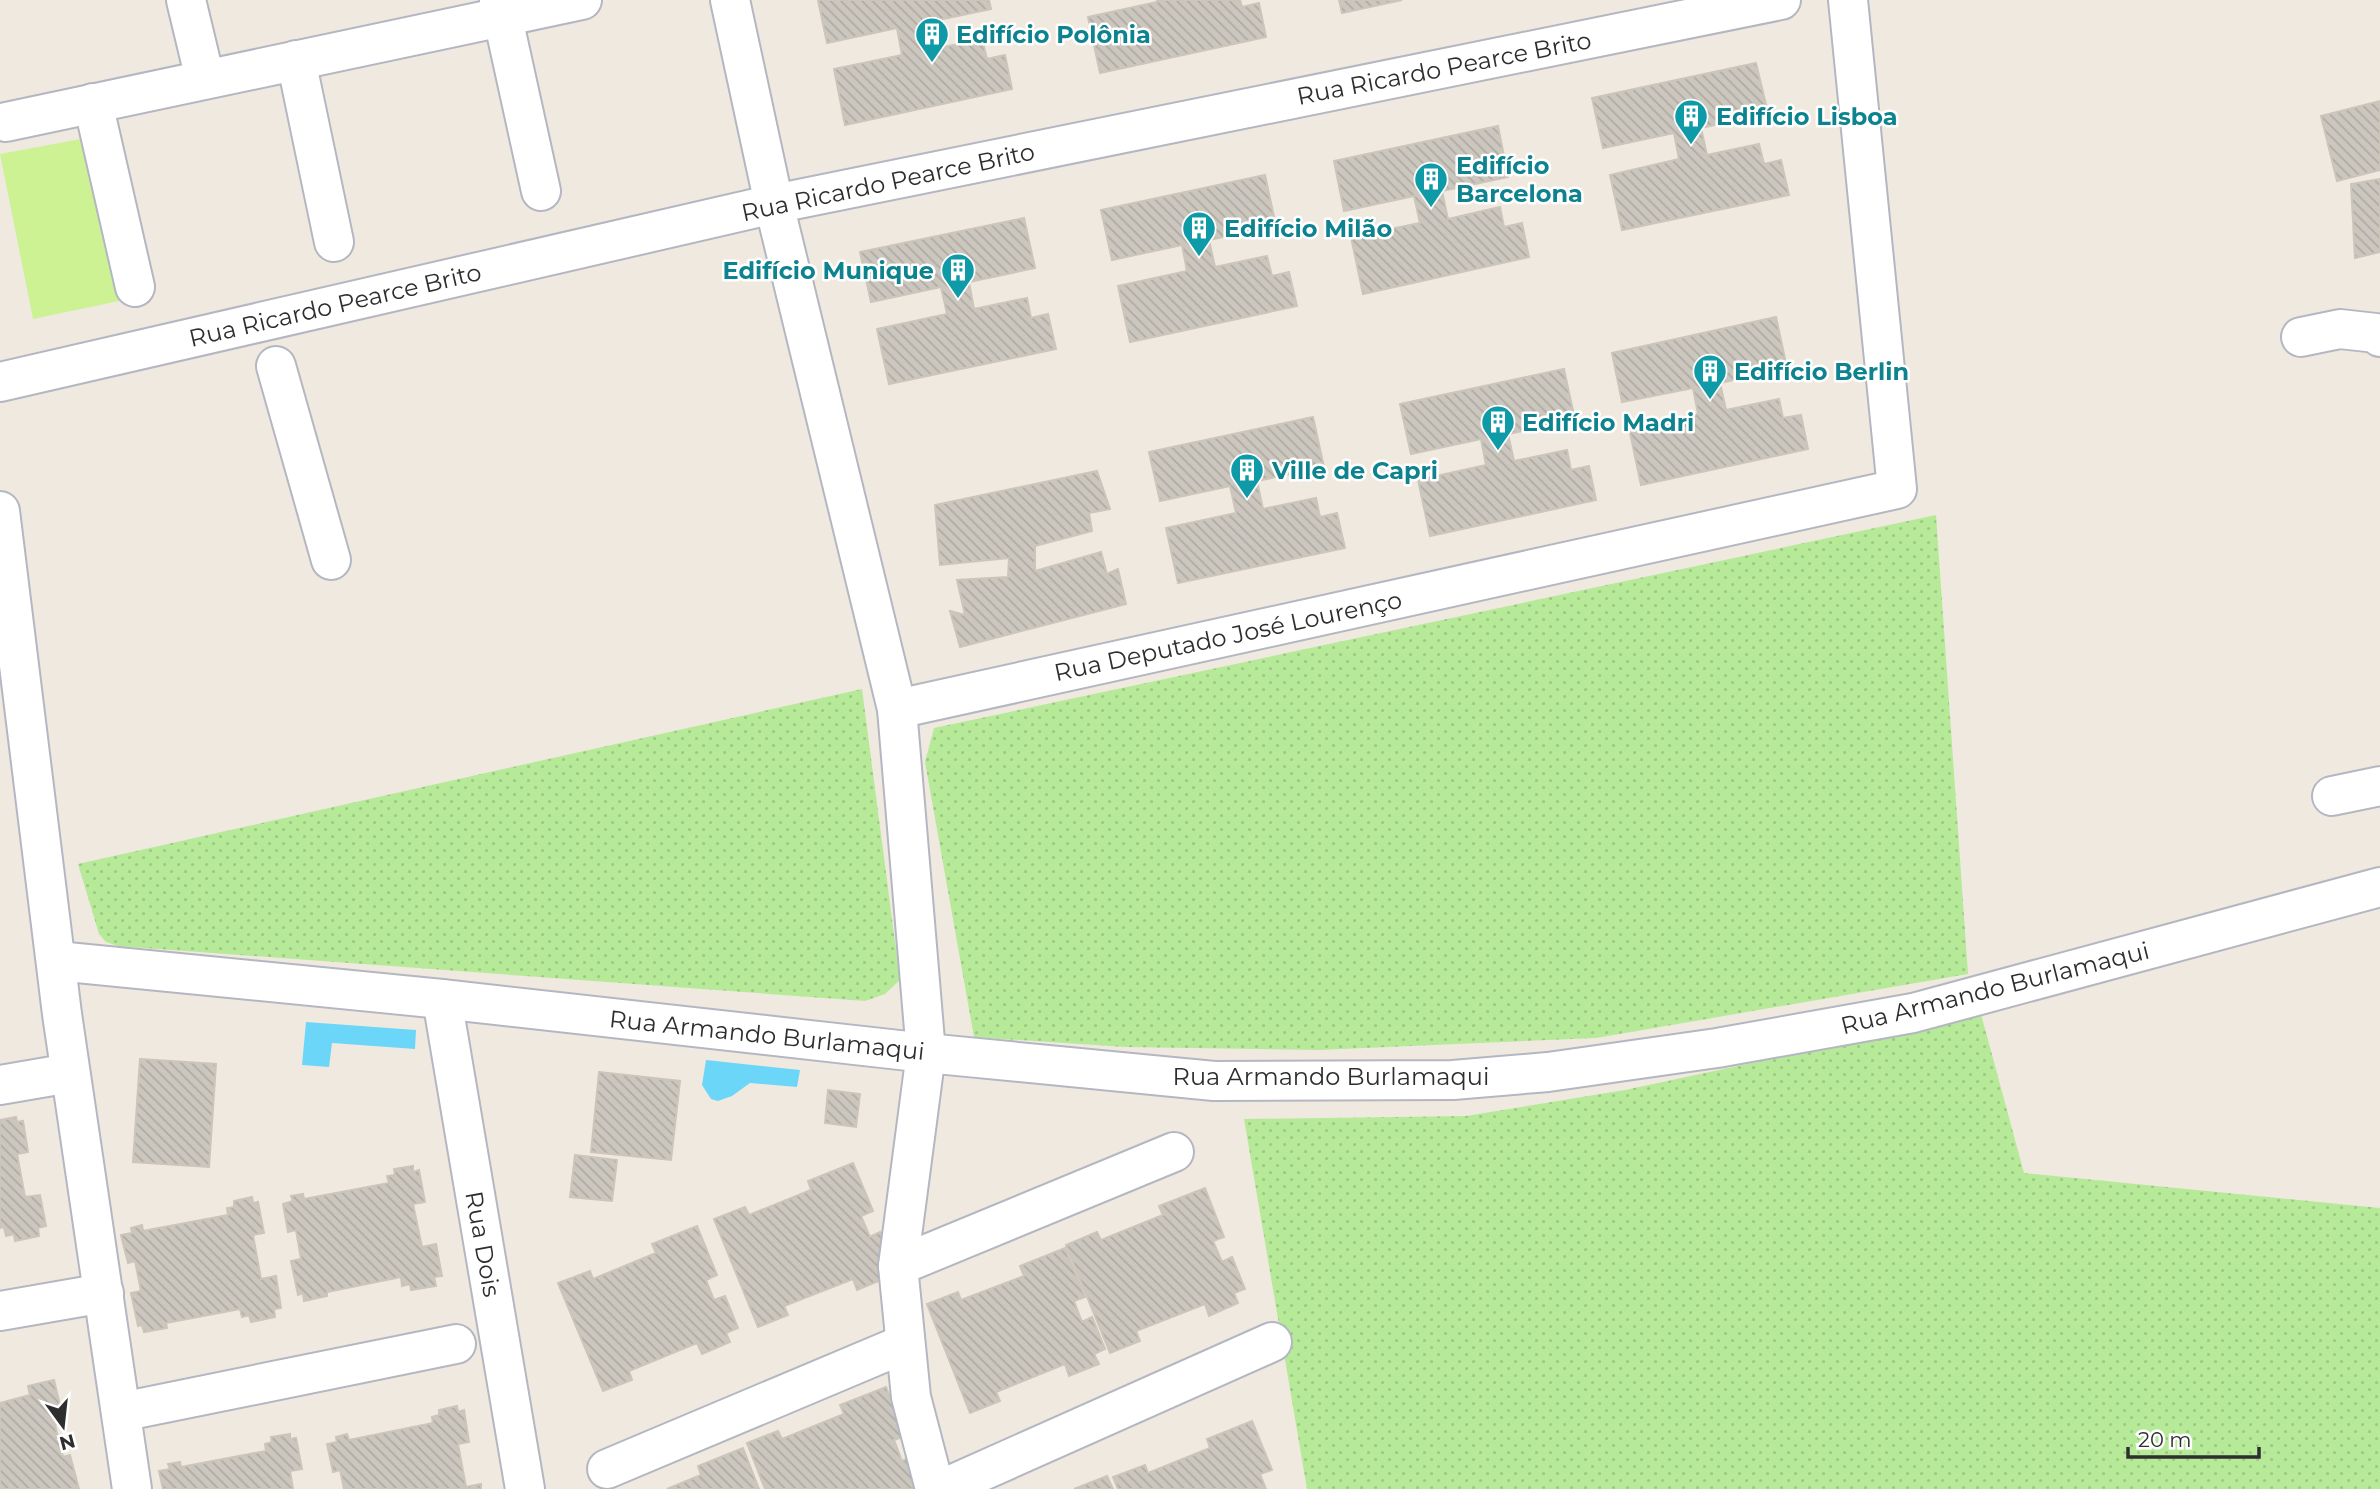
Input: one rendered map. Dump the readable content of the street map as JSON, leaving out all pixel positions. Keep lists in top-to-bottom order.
{
  "streets": {
    "street": [
      "Rua Ricardo Pearce Brito",
      "Rua Deputado José Lourenço",
      "Rua Armando Burlamaqui",
      "Rua Dois"
    ]
  },
  "crossings": [
    ["Rua Armando Burlamaqui", "Rua Dois"]
  ],
  "places": {
    "building": [
      "Edifício Polônia",
      "Edifício Lisboa",
      "Edifício Barcelona",
      "Edifício Milão",
      "Edifício Munique",
      "Edifício Berlin",
      "Edifício Madri",
      "Ville de Capri"
    ]
  },
  "scale_bar": "20 m",
  "north": "bottom"
}
